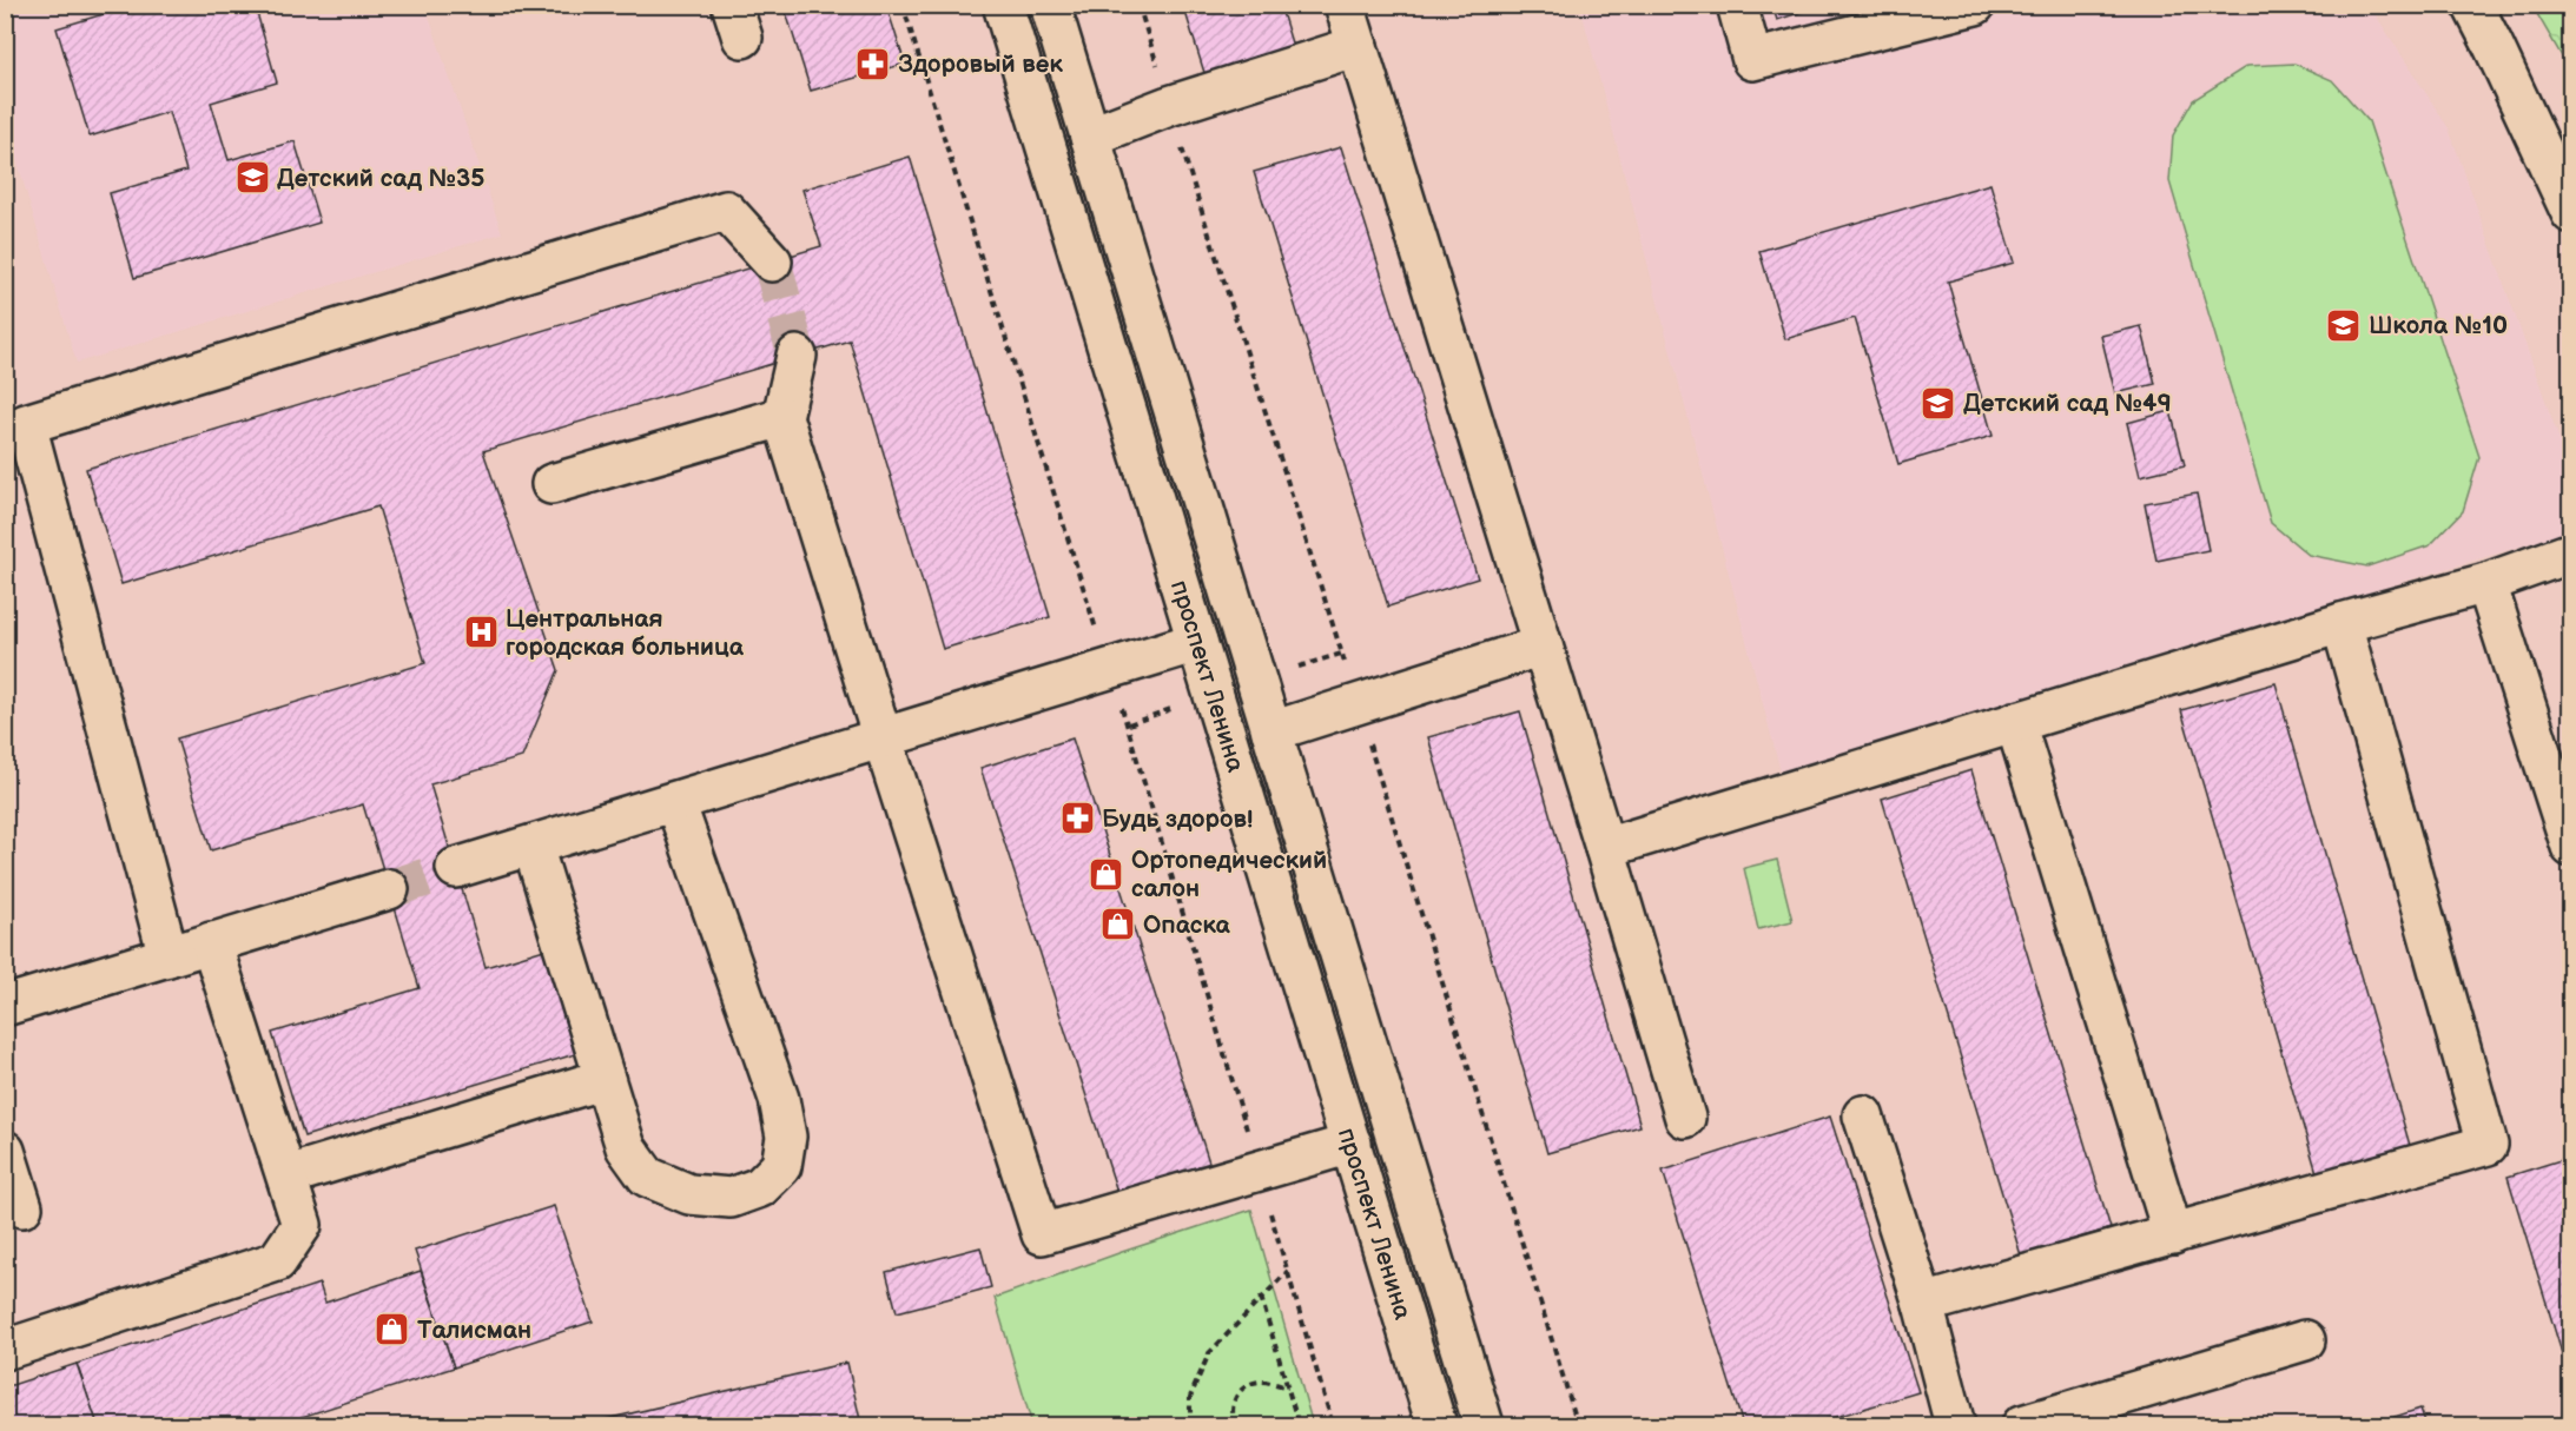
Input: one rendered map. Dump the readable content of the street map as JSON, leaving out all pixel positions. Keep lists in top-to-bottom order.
{
  "streets": {
    "main road": ["проспект Ленина"]
  },
  "places": {
    "pharmacy": ["Здоровый век", "Будь здоров!"],
    "school or university": ["Детский сад №35", "Школа №10", "Детский сад №49"],
    "hospital": ["Центральная городская больница"],
    "shop": ["Ортопедический салон", "Опаска", "Талисман"]
  }
}
